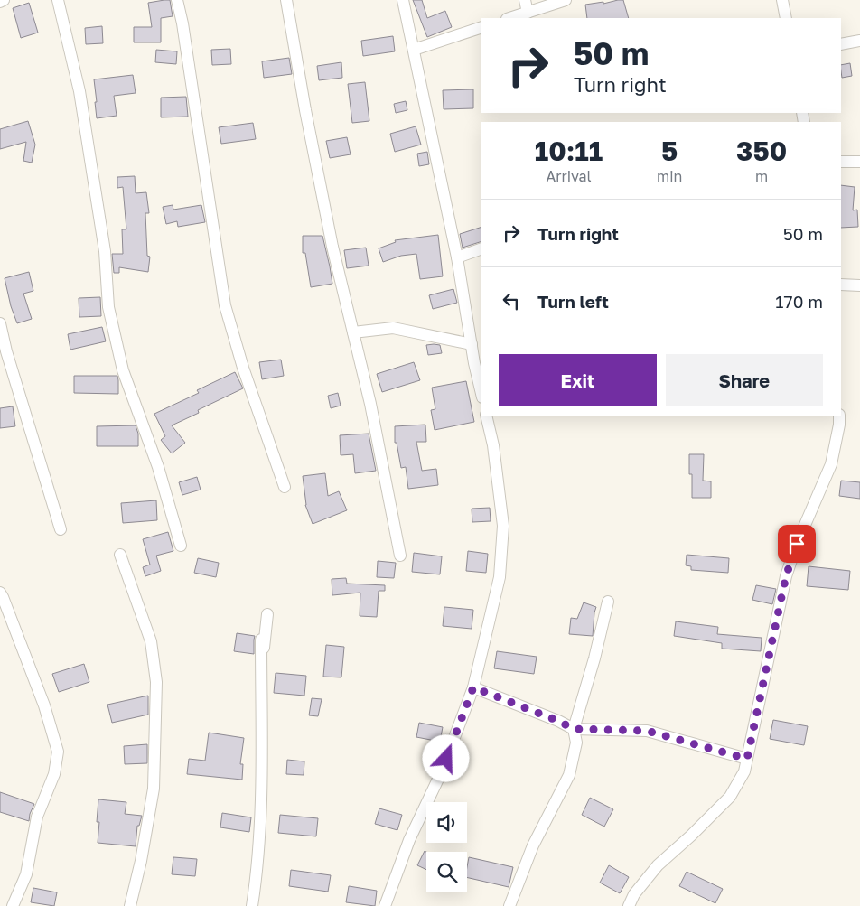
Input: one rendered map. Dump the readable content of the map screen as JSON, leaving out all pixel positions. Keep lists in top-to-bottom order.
{
  "page": {
    "turn": ["50 m", "Turn right"],
    "eta": [
      "10:11",
      "Arrival",
      "5",
      "min",
      "350",
      "m"
    ],
    "list": [
      {
        "name": "Turn right",
        "value": "50 m"
      },
      {
        "name": "Turn left",
        "value": "170 m"
      }
    ],
    "buttons": ["Exit", "Share"]
  }
}
